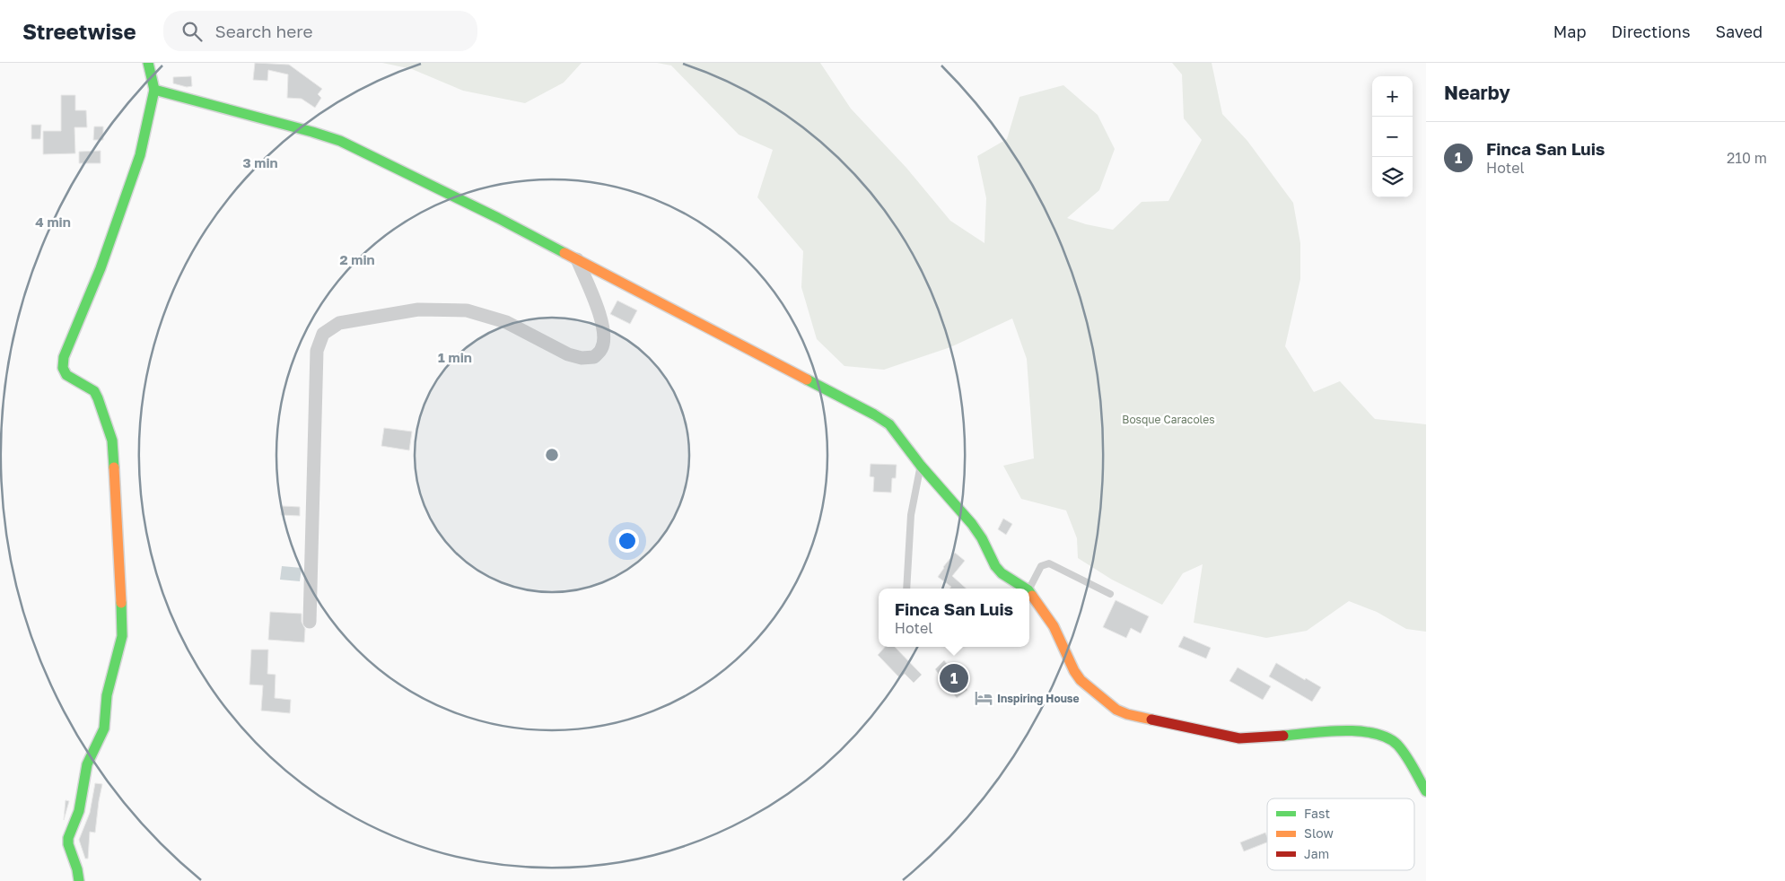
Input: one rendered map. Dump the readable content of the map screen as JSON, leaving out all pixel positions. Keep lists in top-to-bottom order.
{
  "parks": ["Bosque Caracoles"],
  "places": {
    "hotel": ["Inspiring House"]
  },
  "legend": ["Fast", "Slow", "Jam"],
  "page": {
    "header": "Streetwise",
    "search": "Search here",
    "nav": ["Map", "Directions", "Saved"],
    "heading": "Nearby",
    "map_buttons": ["+", "−"],
    "list": [
      {
        "mark": "1",
        "name": "Finca San Luis",
        "note": "Hotel",
        "value": "210 m"
      }
    ],
    "popup": ["Finca San Luis", "Hotel"],
    "pins": "1"
  },
  "rings": [
    "3 min",
    "4 min",
    "2 min",
    "1 min"
  ]
}
